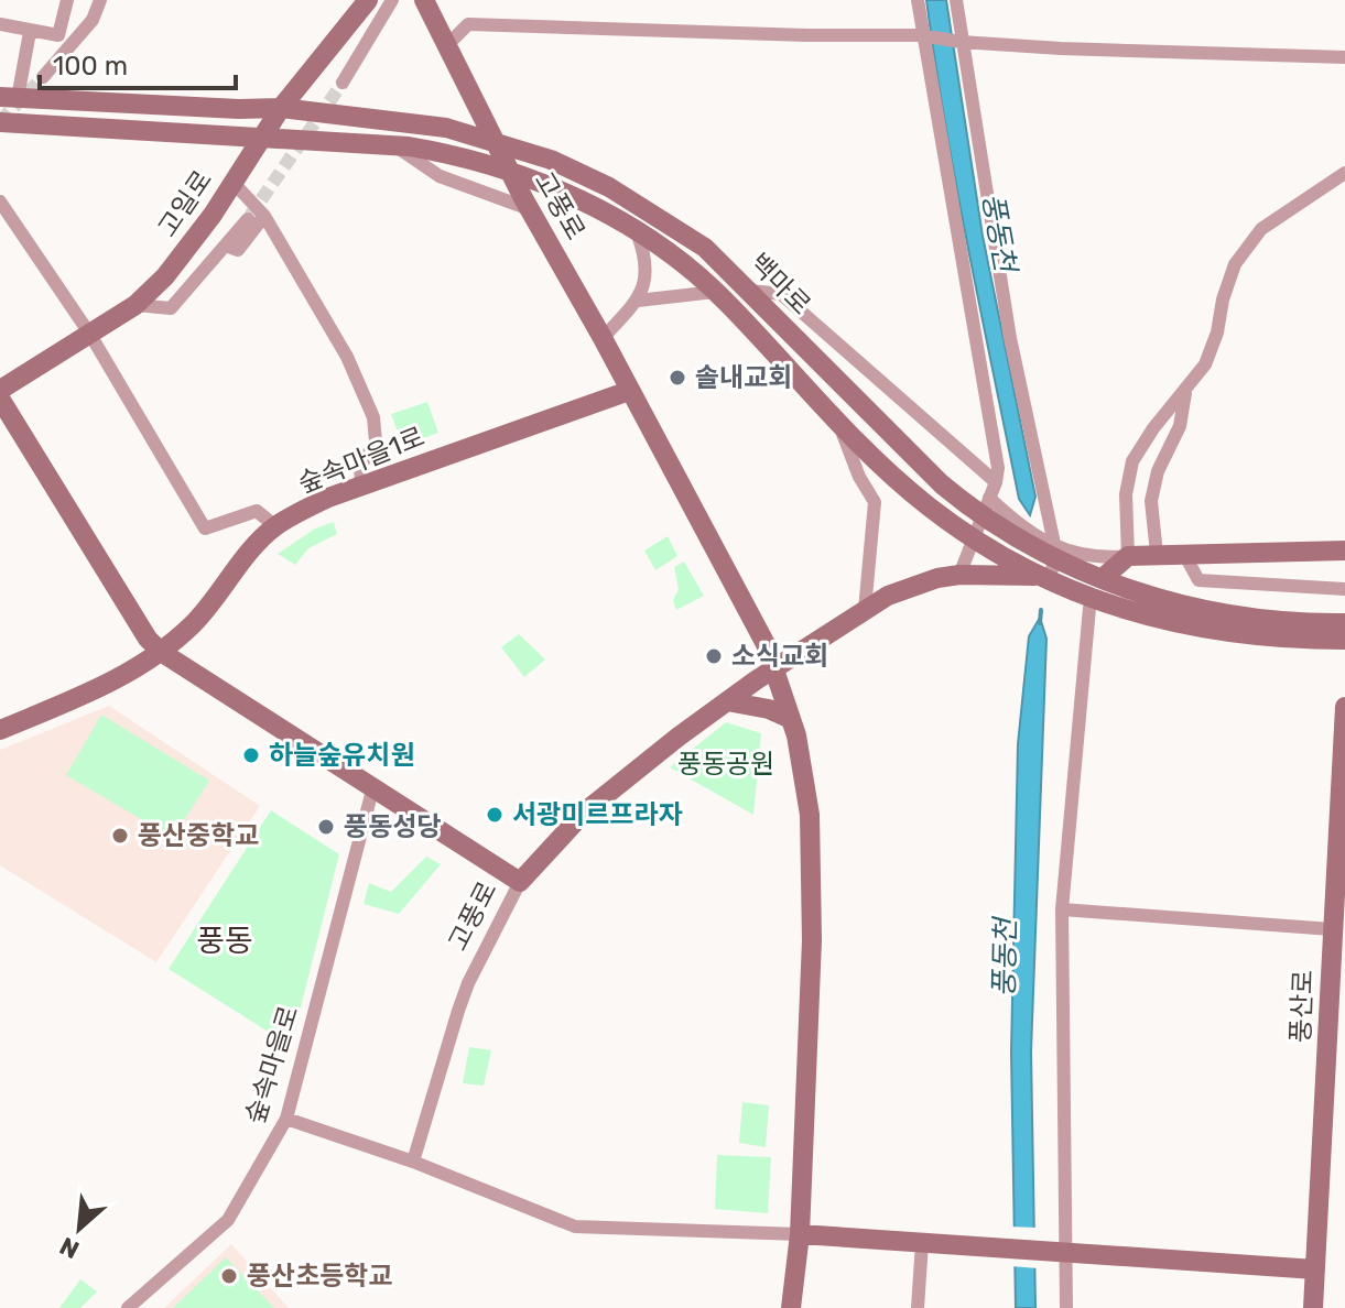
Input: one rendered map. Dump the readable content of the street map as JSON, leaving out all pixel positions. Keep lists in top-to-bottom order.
{
  "streets": {
    "street": [
      "고일로",
      "고풍로",
      "백마로",
      "숲속마을1로",
      "풍산로",
      "숲속마을로"
    ]
  },
  "crossings": [
    ["고일로", "백마로"],
    ["고풍로", "숲속마을1로"]
  ],
  "districts": ["풍동"],
  "water": ["풍동천"],
  "parks": ["풍동공원"],
  "places": [
    "솔내교회",
    "소식교회",
    "하늘숲유치원",
    "서광미르프라자",
    "풍동성당",
    "풍산중학교",
    "풍산초등학교"
  ],
  "scale_bar": "100 m",
  "north": "bottom left"
}
